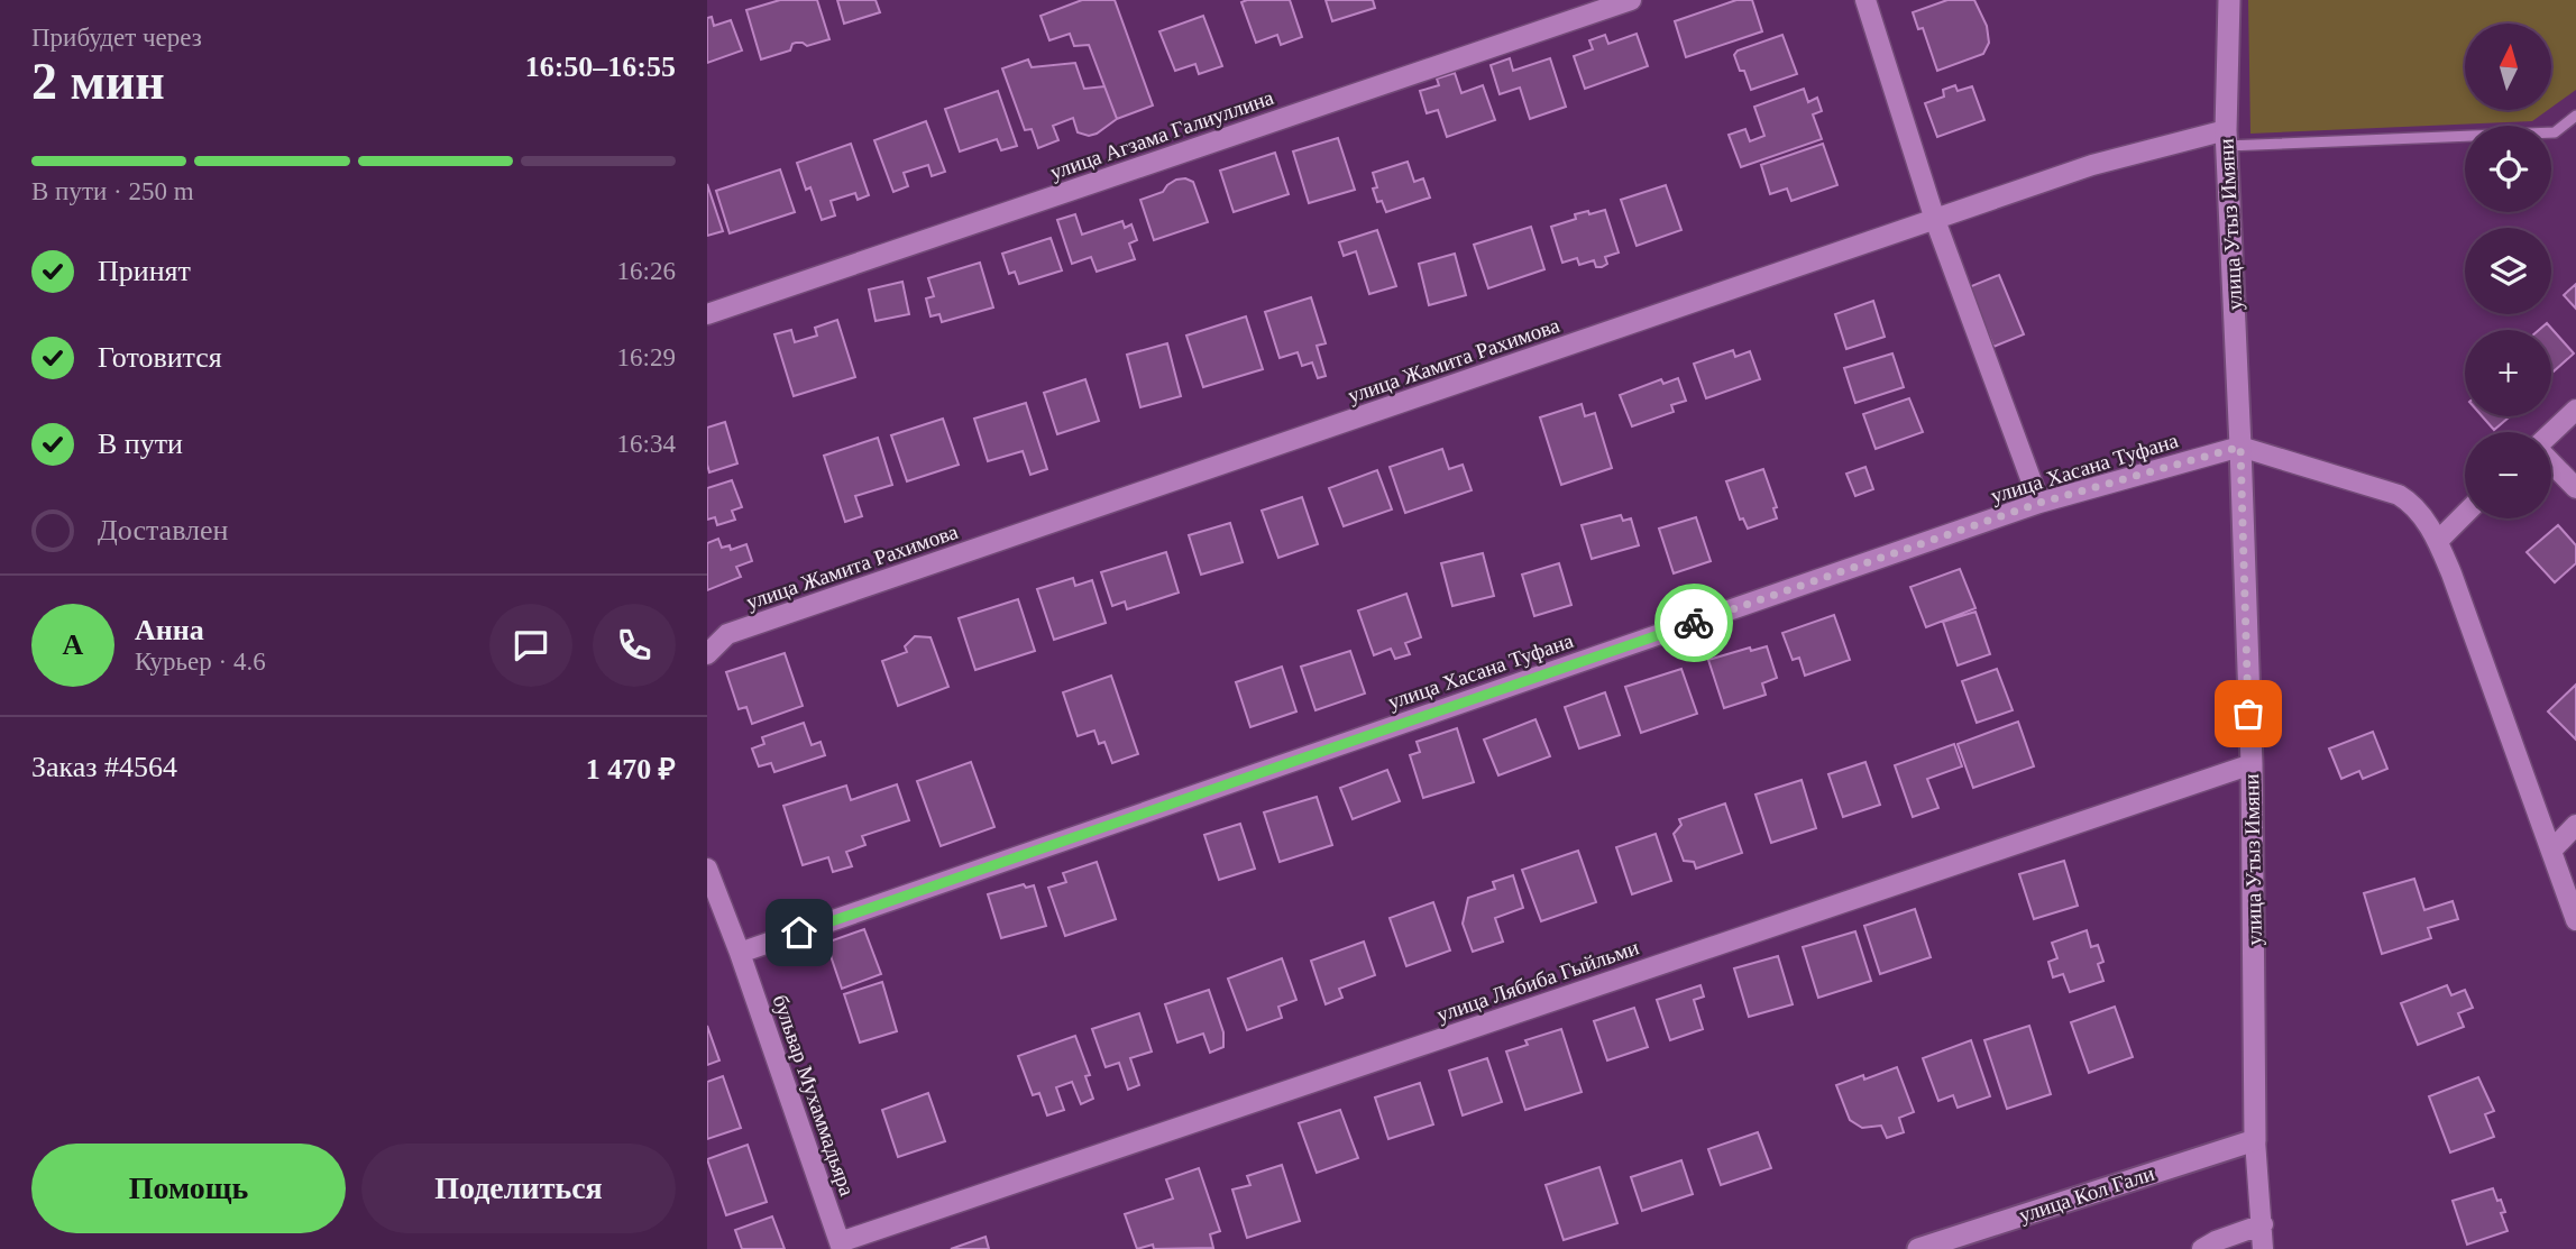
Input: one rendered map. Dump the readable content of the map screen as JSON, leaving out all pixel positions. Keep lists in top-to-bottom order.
{
  "streets": {
    "street": [
      "улица Агзама Галиуллина",
      "улица Утыз Имяни",
      "улица Жамита Рахимова",
      "улица Хасана Туфана",
      "улица Лябиба Гыйльми",
      "бульвар Мухаммадьяра",
      "улица Кол Гали"
    ]
  },
  "crossings": [
    ["улица Утыз Имяни", "улица Жамита Рахимова"],
    ["улица Утыз Имяни", "улица Хасана Туфана"],
    ["улица Утыз Имяни", "улица Лябиба Гыйльми"],
    ["улица Утыз Имяни", "улица Кол Гали"],
    ["улица Хасана Туфана", "бульвар Мухаммадьяра"],
    ["улица Лябиба Гыйльми", "бульвар Мухаммадьяра"]
  ],
  "north": "top",
  "page": {
    "heading": ["2 мин", "Прибудет через", "16:50–16:55"],
    "panel": [
      "Анна",
      "Курьер · 4.6",
      "Заказ #4564",
      "1 470 ₽"
    ],
    "map_buttons": ["+", "−"],
    "bar": "В пути · 250 m",
    "list": [
      ["Принят", "16:26"],
      ["Готовится", "16:29"],
      ["В пути", "16:34"],
      "Доставлен"
    ],
    "round": "А",
    "buttons": ["Помощь", "Поделиться"]
  }
}
